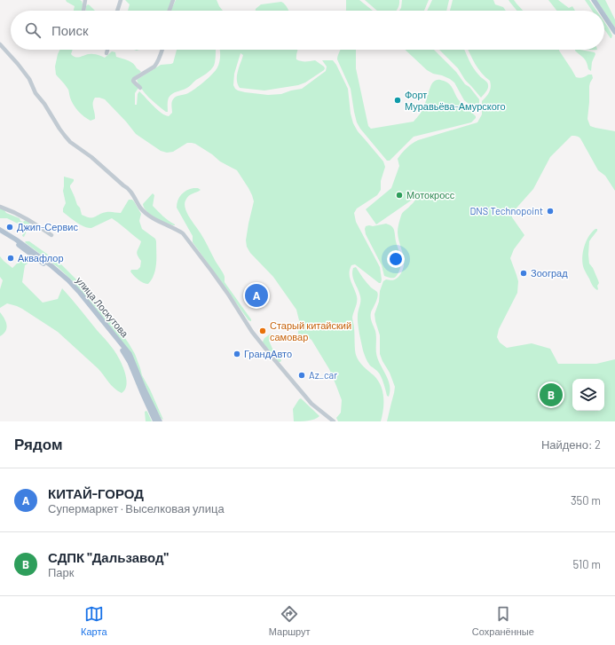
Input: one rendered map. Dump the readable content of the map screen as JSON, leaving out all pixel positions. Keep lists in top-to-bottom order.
{
  "streets": {
    "main road": ["улица Лоскутова"]
  },
  "places": [
    "Форт Муравьёва-Амурского",
    "Мотокросс",
    "DNS Technopoint",
    "Джип-Сервис",
    "Аквафлор",
    "Зооград",
    "Старый китайский самовар",
    "ГрандАвто",
    "Az_car"
  ],
  "page": {
    "search": "Поиск",
    "pins": ["A", "B"],
    "heading": ["Рядом", "Найдено: 2"],
    "list": [
      {
        "mark": "A",
        "name": "КИТАЙ-ГОРОД",
        "note": "Супермаркет · Выселковая улица",
        "value": "350 m"
      },
      {
        "mark": "B",
        "name": "СДПК \"Дальзавод\"",
        "note": "Парк",
        "value": "510 m"
      }
    ],
    "nav": ["Карта", "Маршрут", "Сохранённые"]
  }
}
